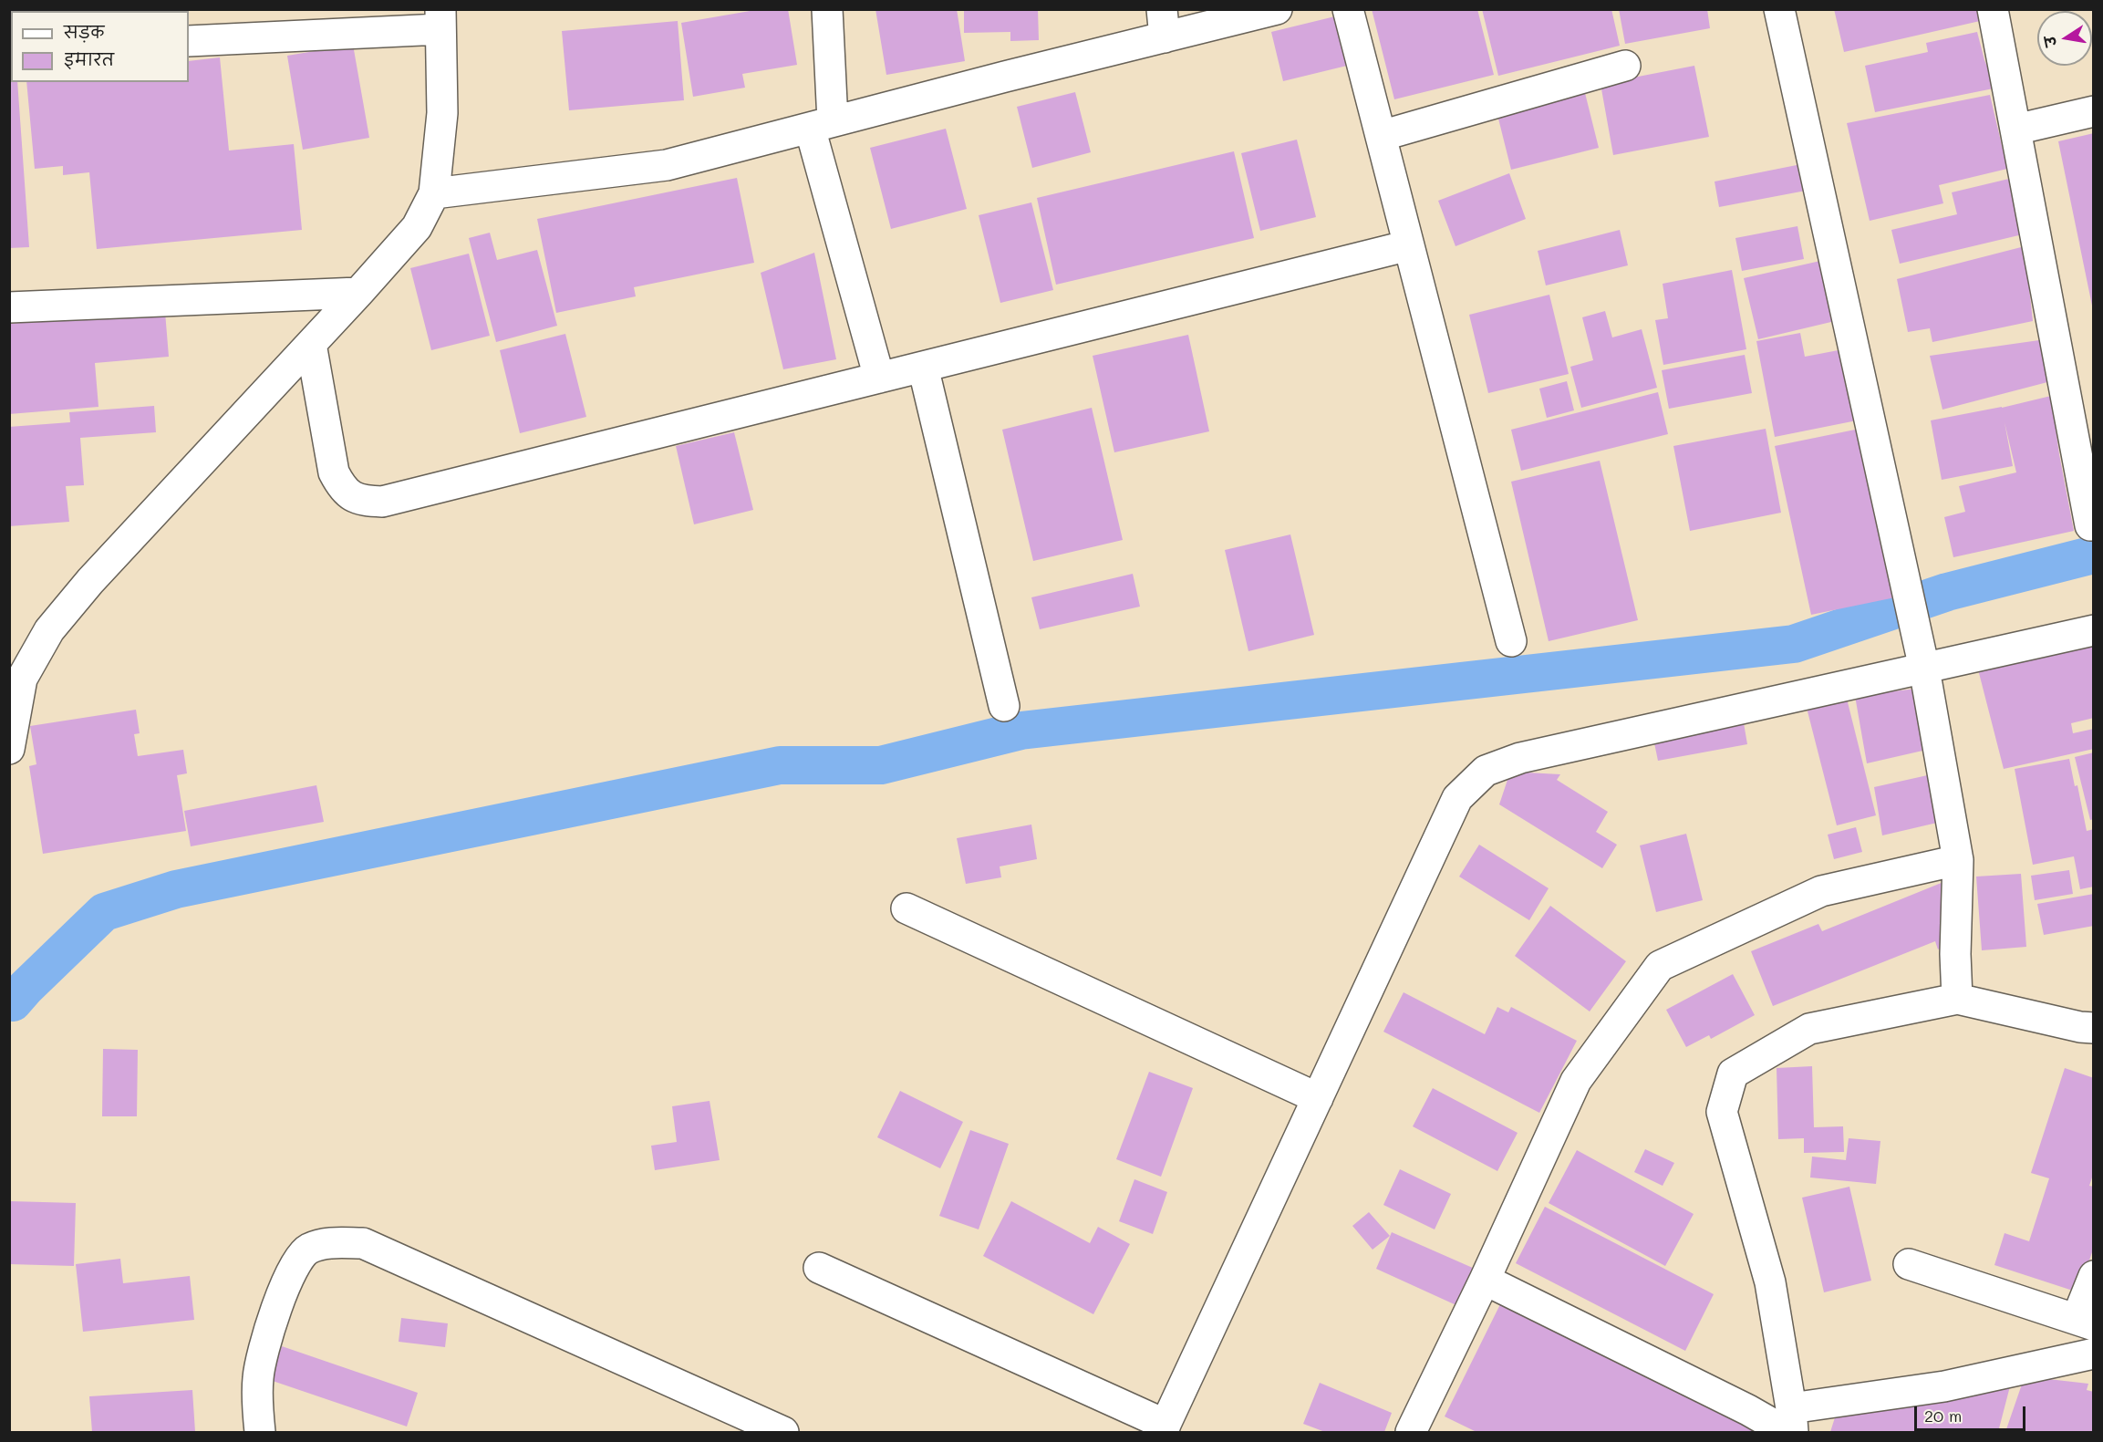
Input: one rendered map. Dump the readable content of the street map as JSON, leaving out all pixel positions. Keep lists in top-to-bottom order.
{
  "legend": ["सड़क", "इमारत"],
  "scale_bar": "20 m",
  "north": "left"
}
